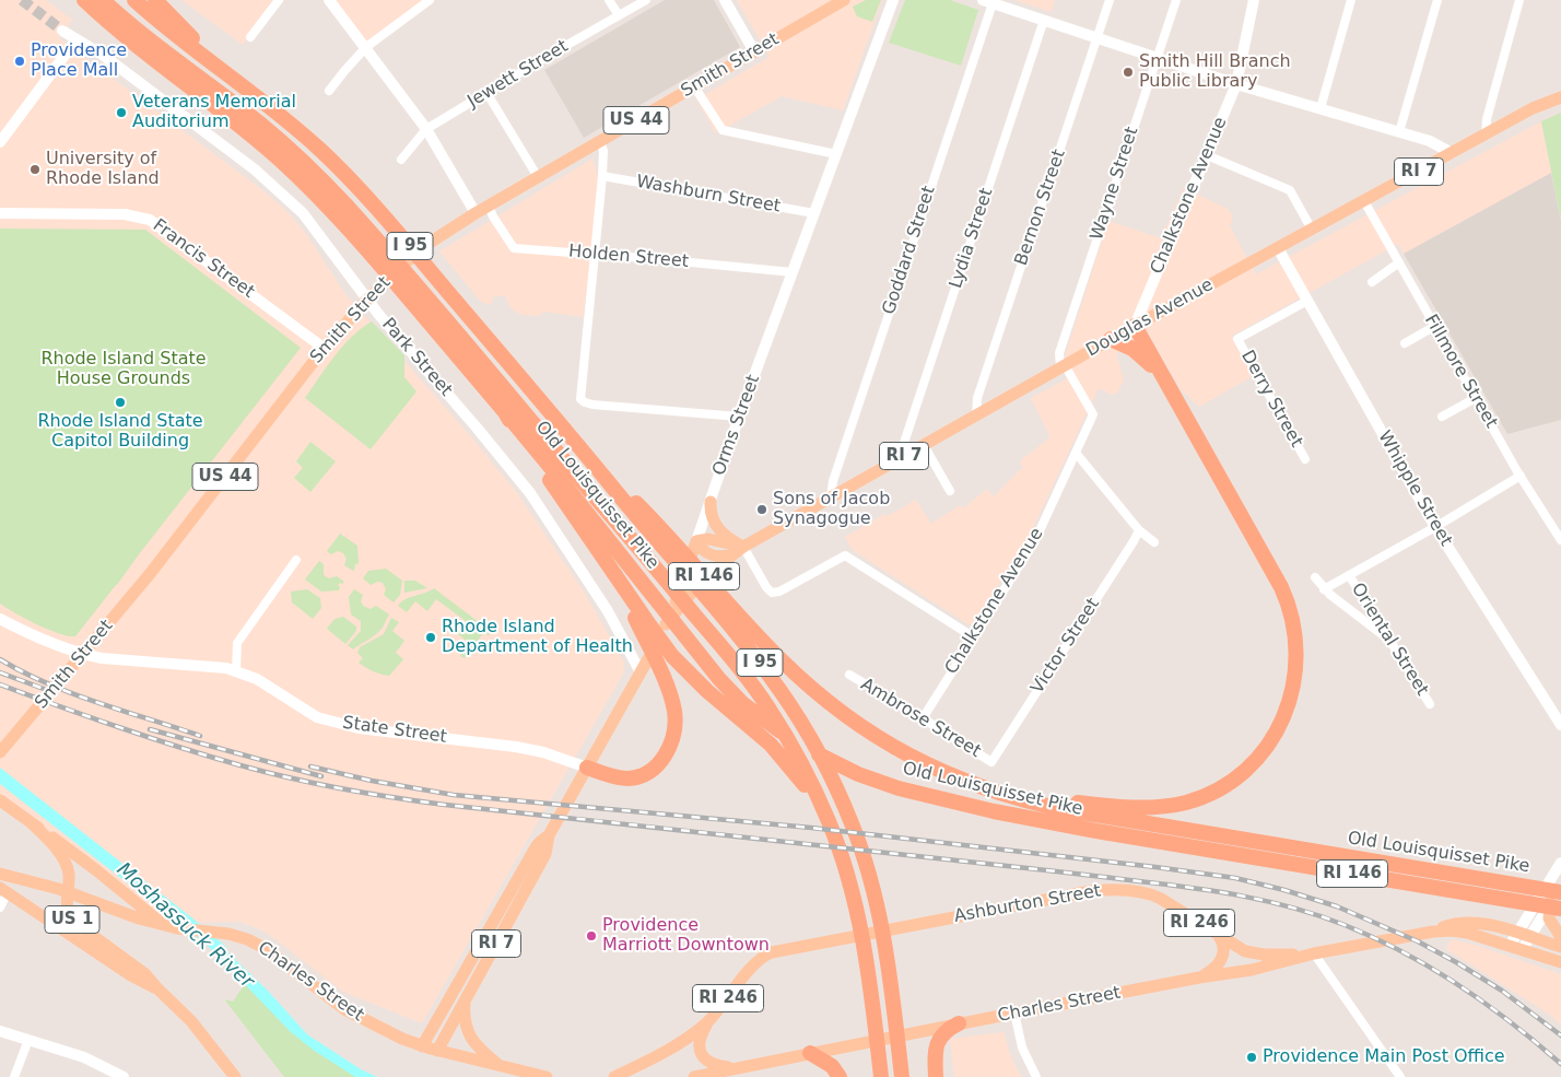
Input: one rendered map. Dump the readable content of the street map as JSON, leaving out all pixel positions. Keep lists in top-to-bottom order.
{
  "streets": {
    "highway": ["I 95", "Old Louisquisset Pike", "RI 146"],
    "main road": [
      "Smith Street",
      "US 44",
      "RI 7",
      "Douglas Avenue",
      "Orms Street",
      "Ashburton Street",
      "US 1",
      "RI 246",
      "Charles Street"
    ],
    "street": [
      "Jewett Street",
      "Wayne Street",
      "Washburn Street",
      "Chalkstone Avenue",
      "Bernon Street",
      "Lydia Street",
      "Goddard Street",
      "Holden Street",
      "Francis Street",
      "Park Street",
      "Fillmore Street",
      "Derry Street",
      "Whipple Street",
      "Oriental Street",
      "Victor Street",
      "Ambrose Street",
      "State Street"
    ]
  },
  "crossings": [
    ["Smith Street", "Holden Street"],
    ["Smith Street", "Francis Street"],
    ["Smith Street", "Park Street"],
    ["Smith Street", "State Street"],
    ["Wayne Street", "Chalkstone Avenue"],
    ["Wayne Street", "Douglas Avenue"],
    ["Washburn Street", "Orms Street"],
    ["Chalkstone Avenue", "Douglas Avenue"],
    ["Chalkstone Avenue", "Ambrose Street"],
    ["Bernon Street", "Douglas Avenue"],
    ["Lydia Street", "Douglas Avenue"],
    ["I 95", "Old Louisquisset Pike"],
    ["Goddard Street", "Douglas Avenue"],
    ["Holden Street", "Orms Street"],
    ["Douglas Avenue", "Fillmore Street"],
    ["Douglas Avenue", "Orms Street"],
    ["Douglas Avenue", "Whipple Street"],
    ["Park Street", "Orms Street"],
    ["Derry Street", "Whipple Street"],
    ["Orms Street", "State Street"],
    ["Orms Street", "Charles Street"],
    ["Victor Street", "Ambrose Street"],
    ["Ashburton Street", "RI 246"],
    ["Ashburton Street", "Charles Street"],
    ["US 1", "Charles Street"]
  ],
  "water": ["Moshassuck River"],
  "parks": ["Rhode Island State House Grounds"],
  "places": [
    "Providence Place Mall",
    "Smith Hill Branch Public Library",
    "Veterans Memorial Auditorium",
    "University of Rhode Island",
    "Rhode Island State Capitol Building",
    "Sons of Jacob Synagogue",
    "Rhode Island Department of Health",
    "Providence Marriott Downtown",
    "Providence Main Post Office"
  ]
}
